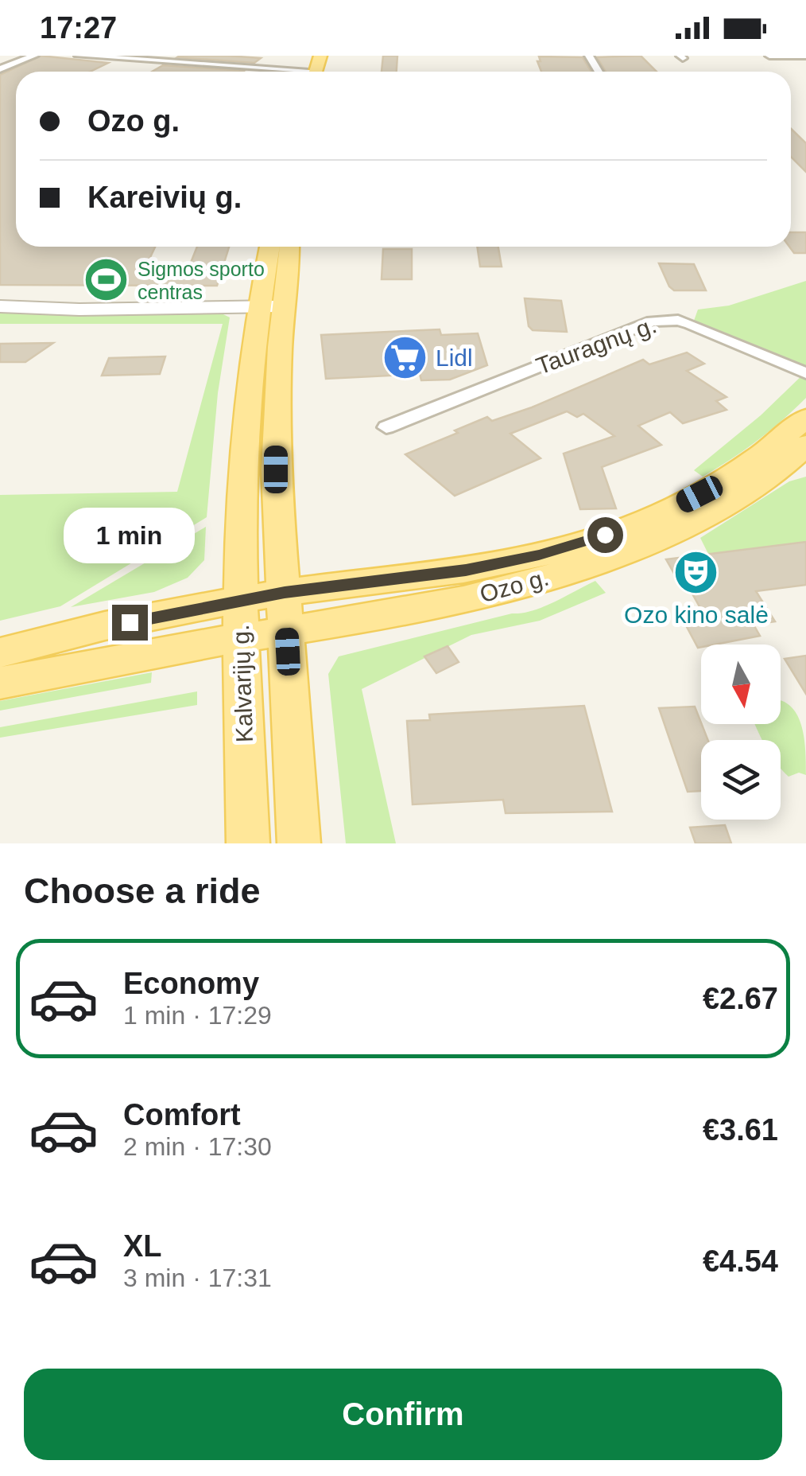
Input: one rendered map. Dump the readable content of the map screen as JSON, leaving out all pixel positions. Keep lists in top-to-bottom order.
{
  "streets": {
    "main road": ["Ozo g.", "Kalvarijų g."],
    "street": ["Tauragnų g."]
  },
  "crossings": [
    ["Ozo g.", "Kalvarijų g."]
  ],
  "places": {
    "sports": ["Sigmos sporto centras"],
    "supermarket": ["Lidl"],
    "theatre": ["Ozo kino salė"]
  },
  "north": "bottom",
  "page": {
    "status": "17:27",
    "banner": ["Ozo g.", "Kareivių g."],
    "bubble": "1 min",
    "heading": "Choose a ride",
    "list": [
      {
        "name": "Economy",
        "note": "1 min · 17:29",
        "value": "€2.67"
      },
      {
        "name": "Comfort",
        "note": "2 min · 17:30",
        "value": "€3.61"
      },
      {
        "name": "XL",
        "note": "3 min · 17:31",
        "value": "€4.54"
      }
    ],
    "buttons": "Confirm"
  }
}
